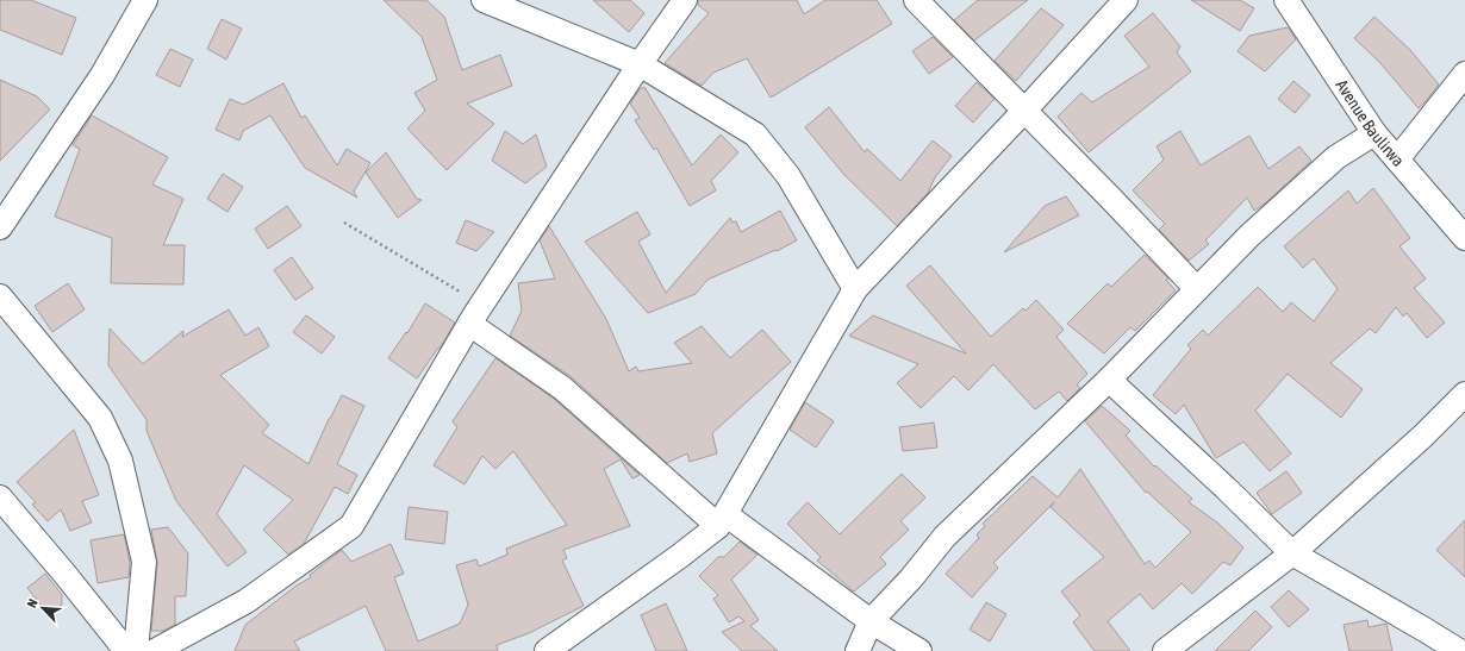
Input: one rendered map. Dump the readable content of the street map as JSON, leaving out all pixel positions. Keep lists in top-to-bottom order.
{
  "streets": {
    "street": ["Avenue Baulirwa"]
  },
  "north": "top left"
}
